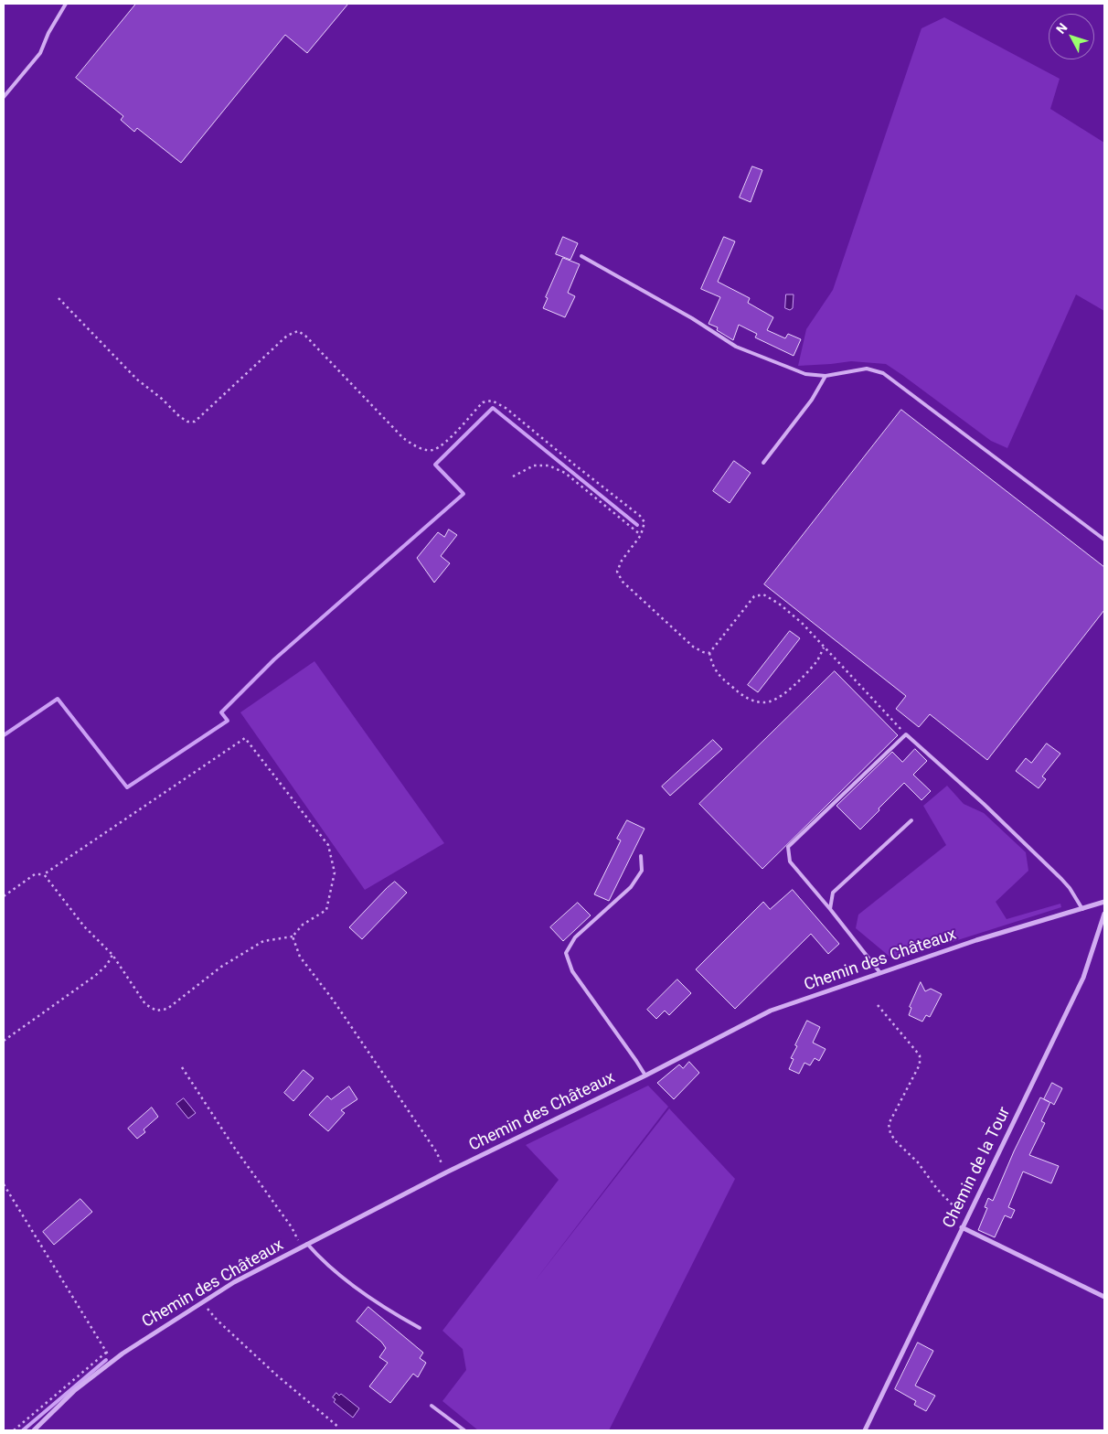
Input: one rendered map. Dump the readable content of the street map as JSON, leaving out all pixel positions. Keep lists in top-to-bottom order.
{
  "streets": {
    "street": ["Chemin des Châteaux", "Chemin de la Tour"]
  },
  "north": "top left"
}
